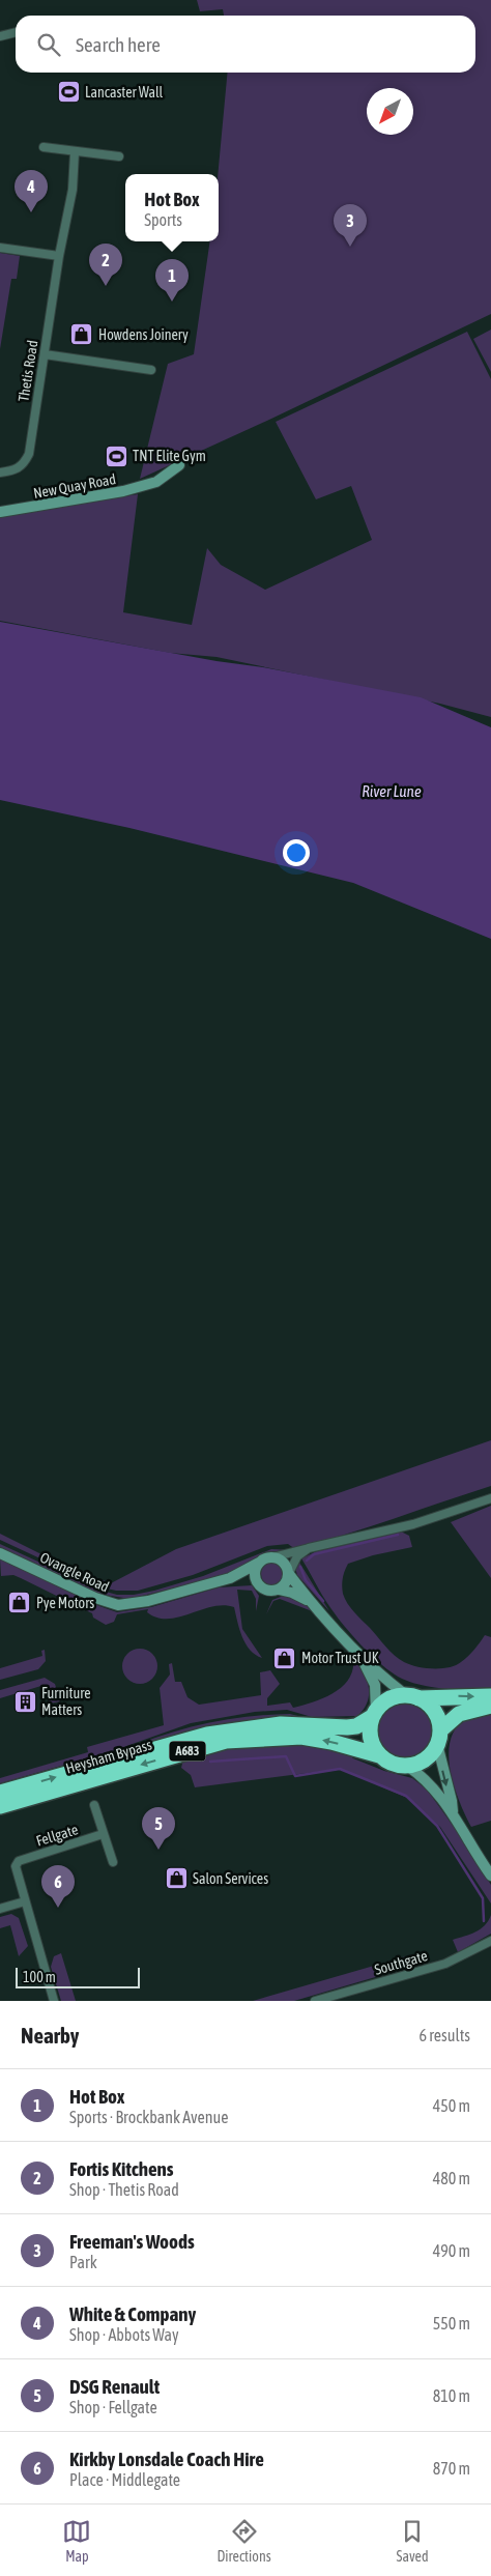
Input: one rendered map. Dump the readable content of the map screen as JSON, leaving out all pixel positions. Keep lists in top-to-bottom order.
{
  "streets": {
    "highway": ["A683", "Heysham Bypass"],
    "main road": ["New Quay Road", "Ovangle Road"],
    "street": ["Thetis Road", "Fellgate", "Southgate"]
  },
  "crossings": [
    ["A683", "Heysham Bypass"]
  ],
  "water": ["River Lune"],
  "places": {
    "sports": ["Lancaster Wall", "TNT Elite Gym"],
    "shop": [
      "Howdens Joinery",
      "Pye Motors",
      "Motor Trust UK",
      "Salon Services"
    ],
    "building": ["Furniture Matters"]
  },
  "scale_bar": "100 m",
  "north": "bottom left",
  "page": {
    "search": "Search here",
    "pins": [
      "4",
      "3",
      "2",
      "1",
      "5",
      "6"
    ],
    "popup": ["Hot Box", "Sports"],
    "scale": "100 m",
    "heading": ["Nearby", "6 results"],
    "list": [
      {
        "mark": "1",
        "name": "Hot Box",
        "note": "Sports · Brockbank Avenue",
        "value": "450 m"
      },
      {
        "mark": "2",
        "name": "Fortis Kitchens",
        "note": "Shop · Thetis Road",
        "value": "480 m"
      },
      {
        "mark": "3",
        "name": "Freeman's Woods",
        "note": "Park",
        "value": "490 m"
      },
      {
        "mark": "4",
        "name": "White & Company",
        "note": "Shop · Abbots Way",
        "value": "550 m"
      },
      {
        "mark": "5",
        "name": "DSG Renault",
        "note": "Shop · Fellgate",
        "value": "810 m"
      },
      {
        "mark": "6",
        "name": "Kirkby Lonsdale Coach Hire",
        "note": "Place · Middlegate",
        "value": "870 m"
      }
    ],
    "nav": ["Map", "Directions", "Saved"]
  }
}
